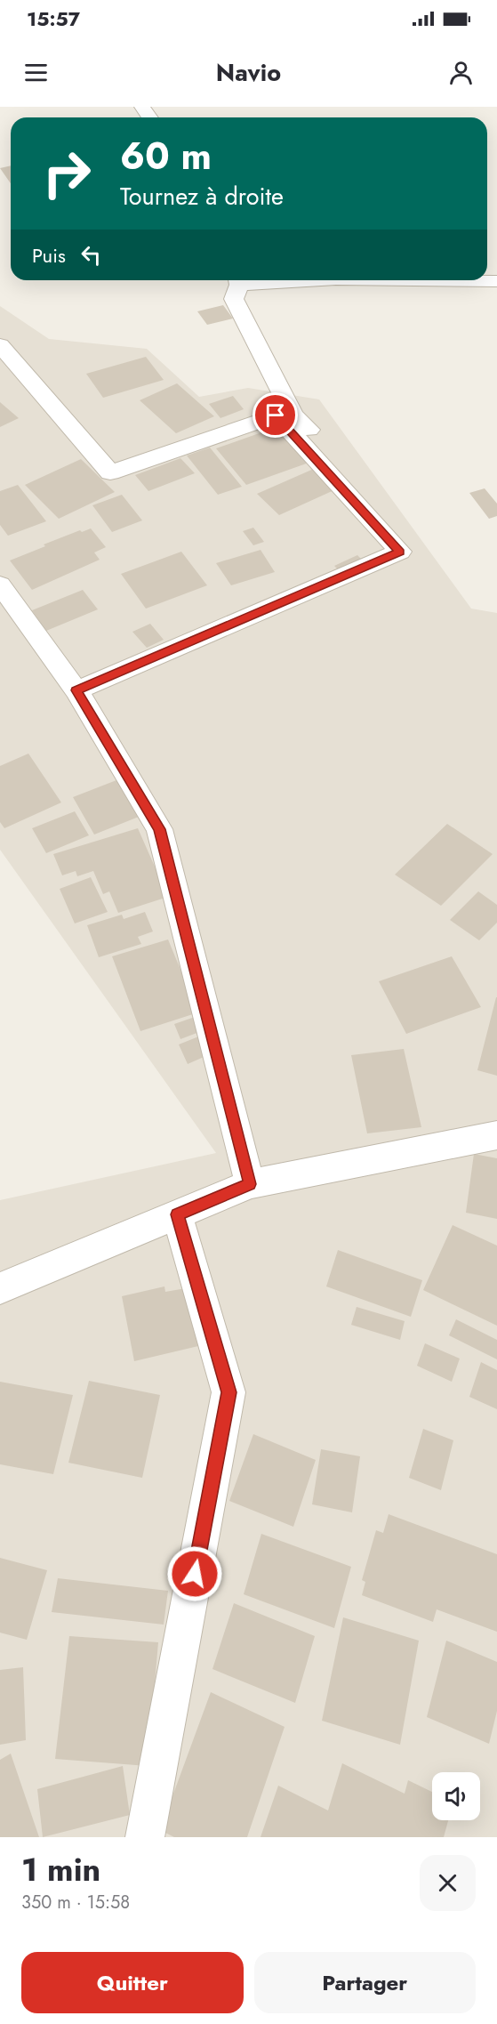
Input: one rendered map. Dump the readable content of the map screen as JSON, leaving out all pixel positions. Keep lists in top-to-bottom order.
{
  "page": {
    "status": "15:57",
    "header": "Navio",
    "turn": ["60 m", "Tournez à droite"],
    "then": "Puis",
    "heading": ["1 min", "350 m · 15:58"],
    "buttons": ["Quitter", "Partager"]
  }
}
